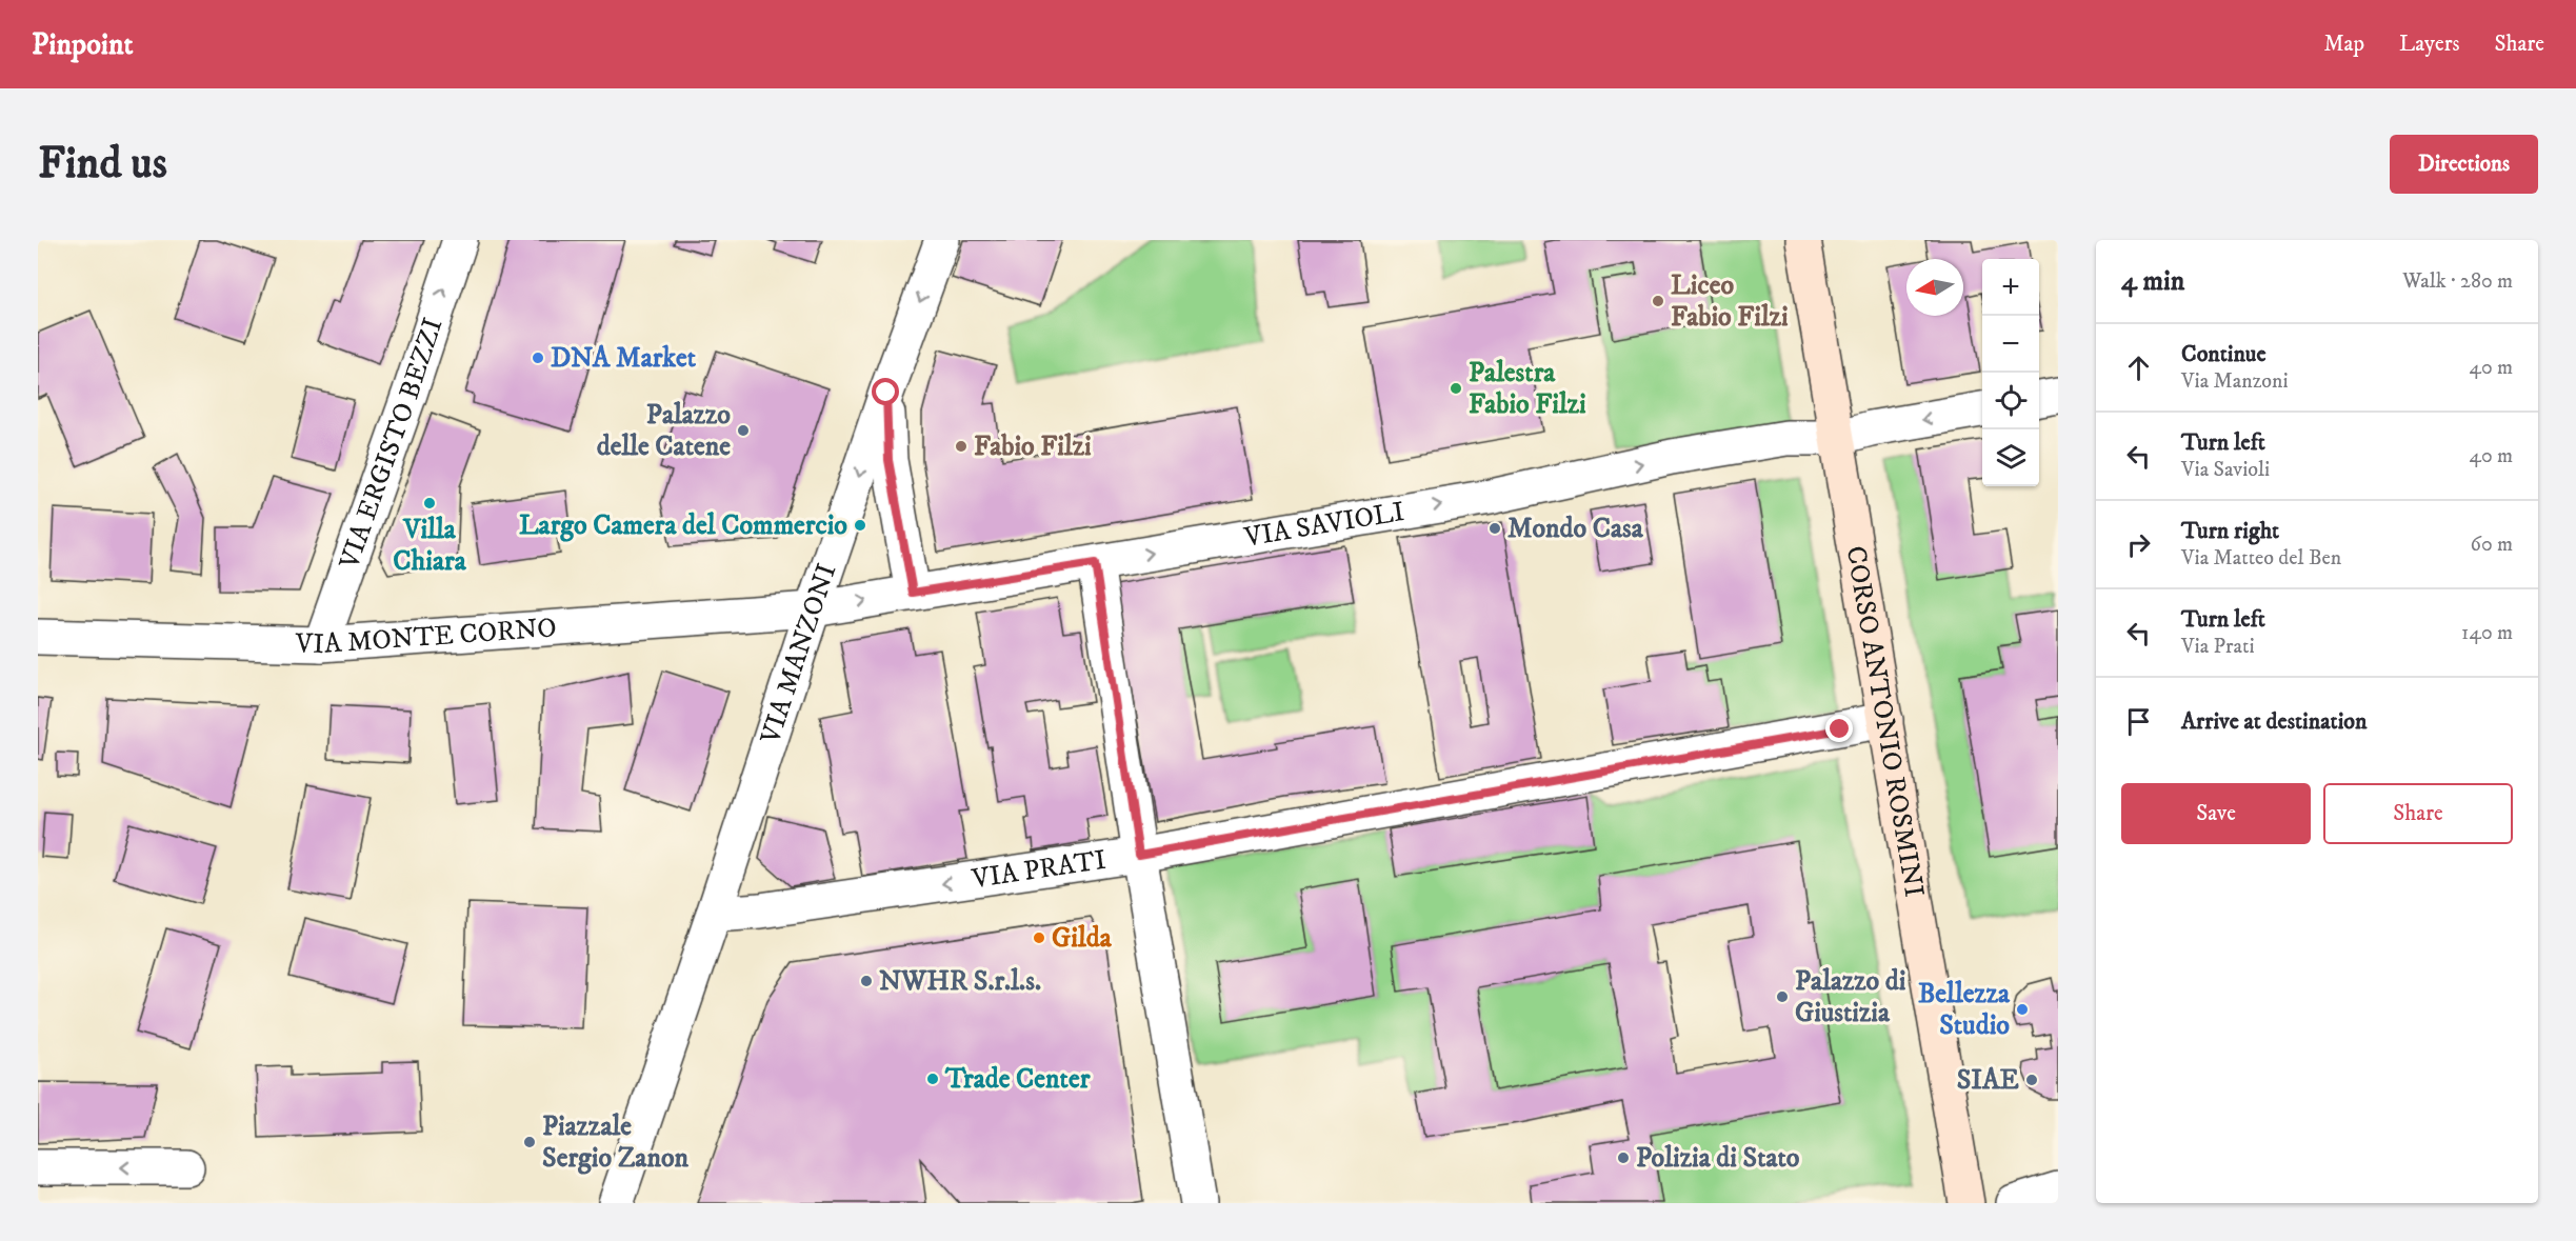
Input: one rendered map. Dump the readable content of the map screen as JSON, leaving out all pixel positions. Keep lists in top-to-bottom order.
{
  "streets": {
    "main road": ["CORSO ANTONIO ROSMINI"],
    "street": [
      "VIA ERGISTO BEZZI",
      "VIA SAVIOLI",
      "VIA MONTE CORNO",
      "VIA MANZONI",
      "VIA PRATI"
    ]
  },
  "crossings": [
    ["VIA ERGISTO BEZZI", "VIA MONTE CORNO"],
    ["VIA SAVIOLI", "VIA MONTE CORNO"],
    ["VIA SAVIOLI", "VIA MANZONI"],
    ["VIA SAVIOLI", "CORSO ANTONIO ROSMINI"],
    ["VIA MONTE CORNO", "VIA MANZONI"],
    ["VIA MANZONI", "VIA PRATI"],
    ["CORSO ANTONIO ROSMINI", "VIA PRATI"]
  ],
  "one_way": ["VIA ERGISTO BEZZI", "VIA PRATI"],
  "places": [
    "Liceo Fabio Filzi",
    "DNA Market",
    "Palestra Fabio Filzi",
    "Palazzo delle Catene",
    "Fabio Filzi",
    "Villa Chiara",
    "Largo Camera del Commercio",
    "Mondo Casa",
    "Gilda",
    "NWHR S.r.l.s.",
    "Palazzo di Giustizia",
    "Bellezza Studio",
    "Trade Center",
    "SIAE",
    "Piazzale Sergio Zanon",
    "Polizia di Stato"
  ],
  "north": "left",
  "page": {
    "header": "Pinpoint",
    "nav": ["Map", "Layers", "Share"],
    "buttons": [
      "Directions",
      ["Save", "Share"]
    ],
    "title": "Find us",
    "heading": ["4 min", "Walk · 280 m"],
    "map_buttons": ["+", "−"],
    "list": [
      ["Continue", "Via Manzoni", "40 m"],
      ["Turn left", "Via Savioli", "40 m"],
      ["Turn right", "Via Matteo del Ben", "60 m"],
      ["Turn left", "Via Prati", "140 m"],
      "Arrive at destination"
    ]
  }
}
